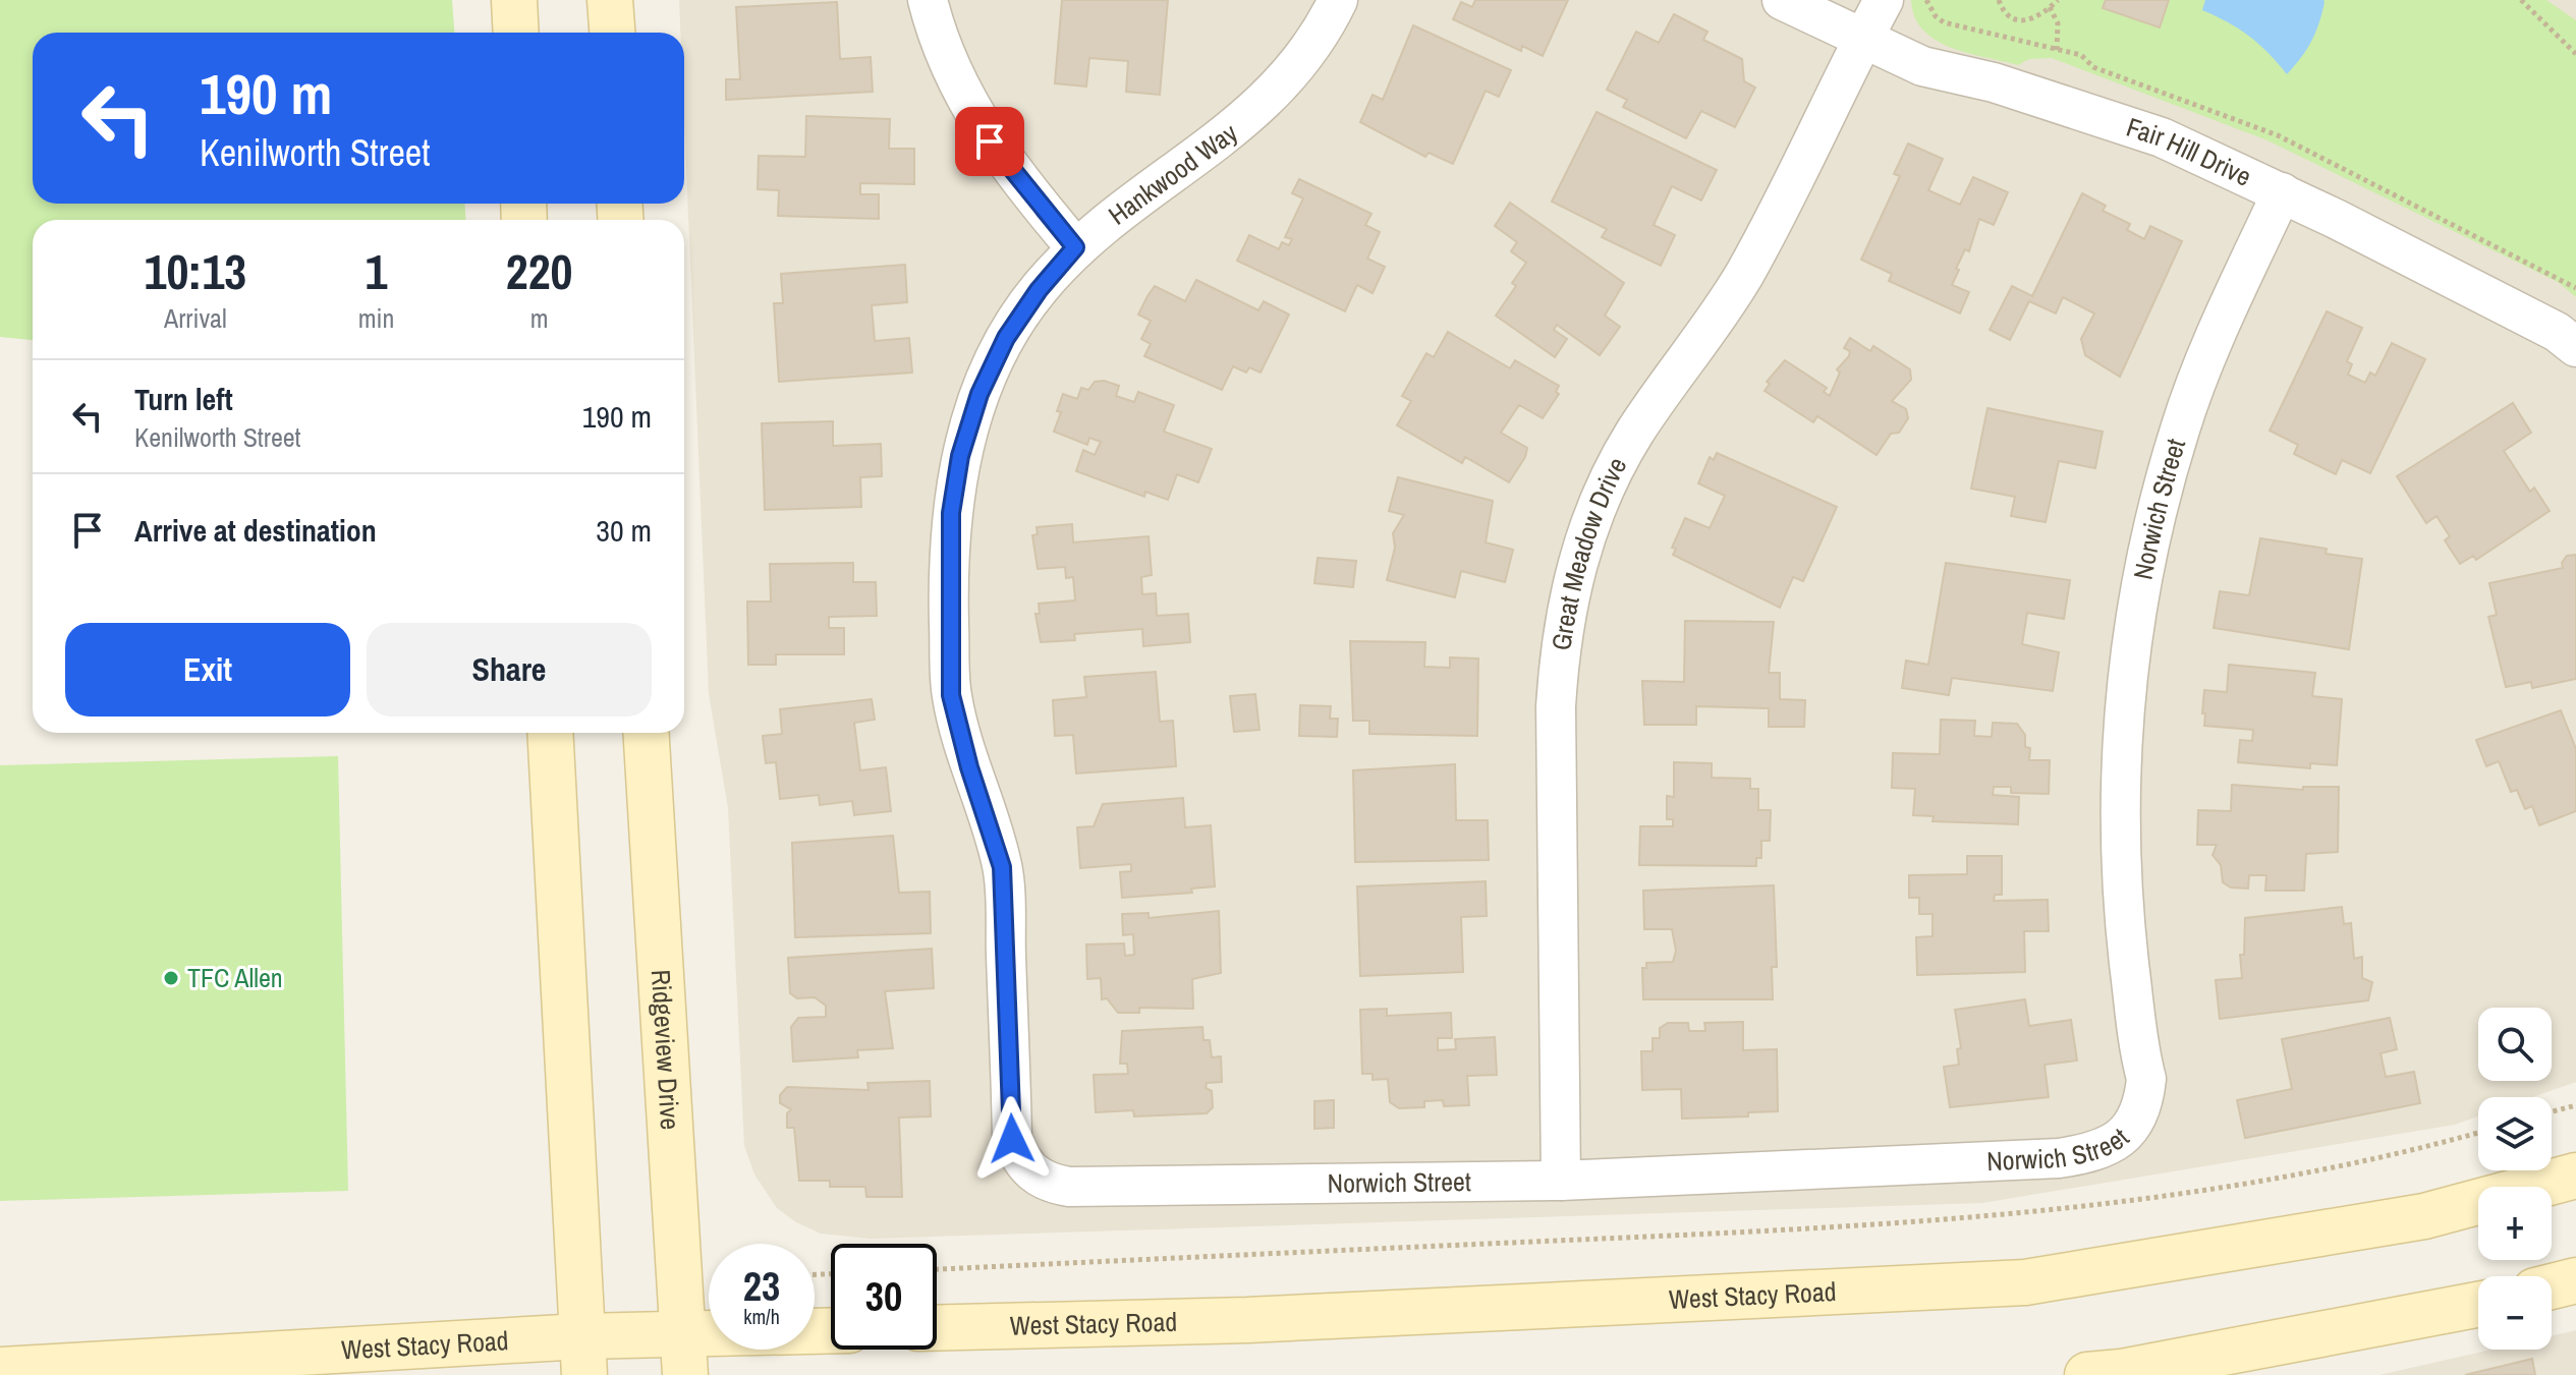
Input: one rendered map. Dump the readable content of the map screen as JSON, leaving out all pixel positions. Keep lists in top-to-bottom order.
{
  "streets": {
    "main road": ["Ridgeview Drive", "West Stacy Road"],
    "street": [
      "Fair Hill Drive",
      "Hankwood Way",
      "Norwich Street",
      "Great Meadow Drive"
    ]
  },
  "crossings": [
    ["Fair Hill Drive", "Norwich Street"],
    ["Fair Hill Drive", "Great Meadow Drive"],
    ["Hankwood Way", "Norwich Street"],
    ["Norwich Street", "Great Meadow Drive"],
    ["Ridgeview Drive", "West Stacy Road"]
  ],
  "places": ["TFC Allen"],
  "page": {
    "turn": ["190 m", "Kenilworth Street"],
    "eta": [
      "10:13",
      "Arrival",
      "1",
      "min",
      "220",
      "m"
    ],
    "list": [
      {
        "name": "Turn left",
        "note": "Kenilworth Street",
        "value": "190 m"
      },
      {
        "name": "Arrive at destination",
        "value": "30 m"
      }
    ],
    "buttons": ["Exit", "Share"],
    "map_buttons": ["+", "−"],
    "speed": "23 km/h",
    "limit": "30"
  }
}
